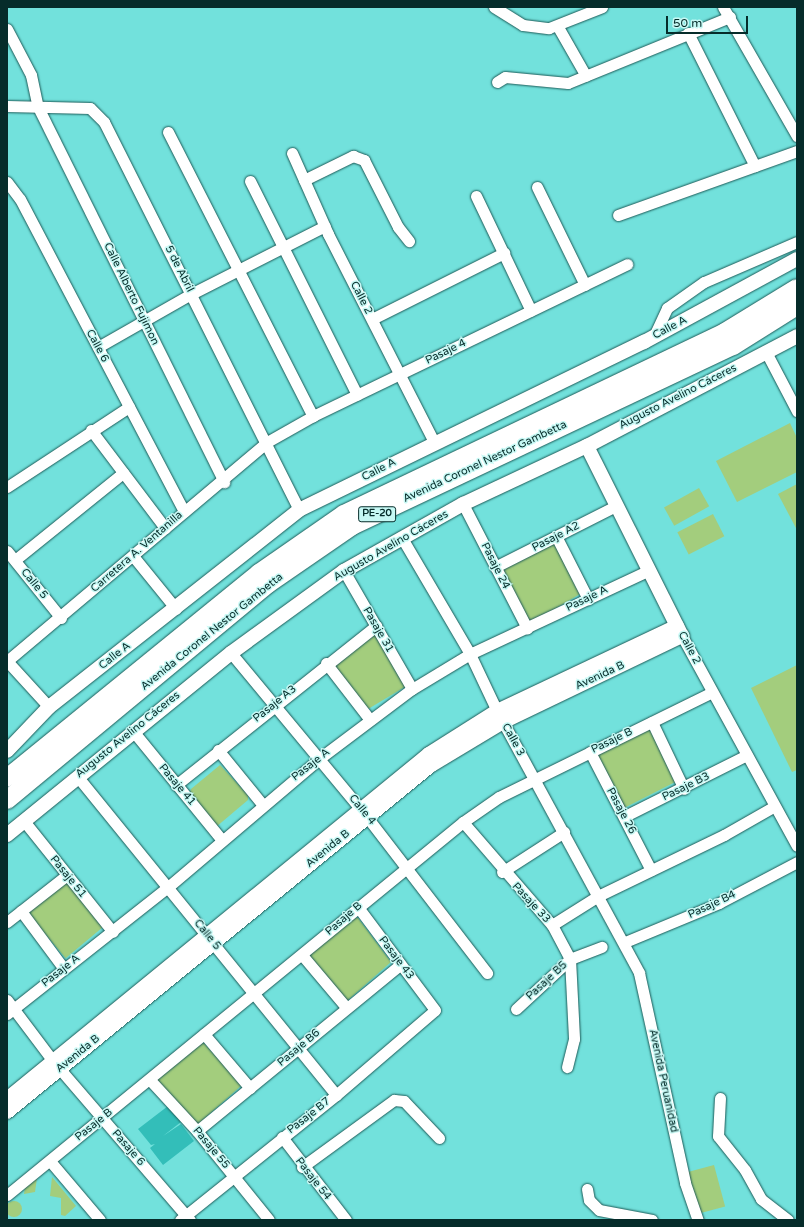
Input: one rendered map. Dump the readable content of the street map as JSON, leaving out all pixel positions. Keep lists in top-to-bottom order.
{
  "streets": {
    "highway": ["Avenida Coronel Nestor Gambetta", "PE-20"],
    "street": [
      "5 de Abril",
      "Calle Alberto Fujimon",
      "Calle 2",
      "Calle A",
      "Calle 6",
      "Pasaje 4",
      "Augusto Avelino Cáceres",
      "Pasaje A2",
      "Carretera A. Ventanilla",
      "Pasaje 24",
      "Calle 5",
      "Pasaje A",
      "Pasaje 31",
      "Avenida B",
      "Pasaje A3",
      "Calle 3",
      "Pasaje B",
      "Pasaje 41",
      "Pasaje B3",
      "Calle 4",
      "Pasaje 26",
      "Pasaje 51",
      "Pasaje 33",
      "Pasaje B4",
      "Pasaje 43",
      "Pasaje B5",
      "Pasaje B6",
      "Avenida Peruanidad",
      "Pasaje B7",
      "Pasaje 6",
      "Pasaje 55",
      "Pasaje 54"
    ]
  },
  "crossings": [
    ["5 de Abril", "Calle Alberto Fujimon"],
    ["5 de Abril", "Calle A"],
    ["5 de Abril", "Pasaje 4"],
    ["5 de Abril", "Carretera A. Ventanilla"],
    ["Calle Alberto Fujimon", "Carretera A. Ventanilla"],
    ["Calle 2", "Calle A"],
    ["Calle 2", "Pasaje 4"],
    ["Calle 2", "Augusto Avelino Cáceres"],
    ["Calle 2", "Pasaje A2"],
    ["Calle 2", "Pasaje A"],
    ["Calle 2", "Avenida B"],
    ["Calle 2", "Pasaje B"],
    ["Calle 2", "Pasaje B3"],
    ["Calle 6", "Carretera A. Ventanilla"],
    ["Pasaje 4", "Carretera A. Ventanilla"],
    ["Augusto Avelino Cáceres", "Pasaje 24"],
    ["Augusto Avelino Cáceres", "Calle 5"],
    ["Augusto Avelino Cáceres", "Pasaje 31"],
    ["Augusto Avelino Cáceres", "Calle 3"],
    ["Augusto Avelino Cáceres", "Pasaje 41"],
    ["Augusto Avelino Cáceres", "Calle 4"],
    ["Augusto Avelino Cáceres", "Pasaje 51"],
    ["Pasaje A2", "Pasaje 24"],
    ["Carretera A. Ventanilla", "Calle 5"],
    ["Pasaje 24", "Pasaje A"],
    ["Calle 5", "Pasaje A"],
    ["Calle 5", "Avenida B"],
    ["Calle 5", "Pasaje B"],
    ["Calle 5", "Pasaje B6"],
    ["Calle 5", "Pasaje B7"],
    ["Pasaje A", "Pasaje 31"],
    ["Pasaje A", "Calle 3"],
    ["Pasaje A", "Pasaje 41"],
    ["Pasaje A", "Calle 4"],
    ["Pasaje A", "Pasaje 51"],
    ["Pasaje A", "Pasaje 6"],
    ["Pasaje 31", "Pasaje A3"],
    ["Avenida B", "Calle 3"],
    ["Avenida B", "Calle 4"],
    ["Avenida B", "Pasaje 6"],
    ["Pasaje A3", "Pasaje 41"],
    ["Pasaje A3", "Calle 4"],
    ["Calle 3", "Pasaje B"],
    ["Calle 3", "Pasaje B4"],
    ["Calle 3", "Avenida Peruanidad"],
    ["Pasaje B", "Calle 4"],
    ["Pasaje B", "Pasaje 26"],
    ["Pasaje B", "Pasaje 33"],
    ["Pasaje B", "Pasaje 43"],
    ["Pasaje B", "Pasaje 6"],
    ["Pasaje B", "Pasaje 55"],
    ["Pasaje B3", "Pasaje 26"],
    ["Pasaje 33", "Pasaje B5"],
    ["Pasaje B4", "Avenida Peruanidad"],
    ["Pasaje 43", "Pasaje B6"],
    ["Pasaje 43", "Pasaje B7"],
    ["Pasaje B6", "Pasaje 55"],
    ["Pasaje B7", "Pasaje 6"],
    ["Pasaje B7", "Pasaje 55"],
    ["Pasaje B7", "Pasaje 54"]
  ],
  "scale_bar": "50 m"
}
